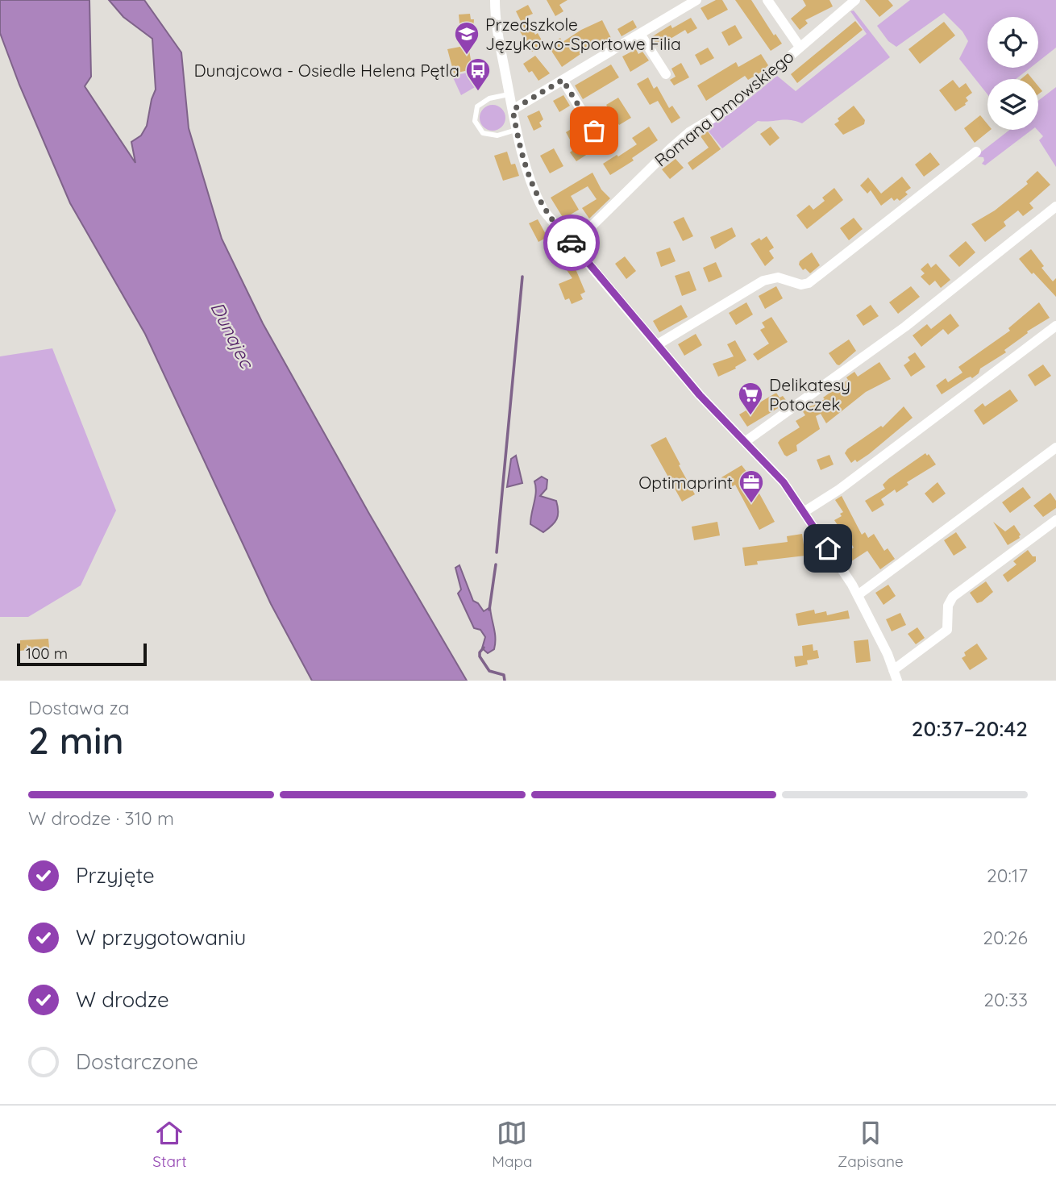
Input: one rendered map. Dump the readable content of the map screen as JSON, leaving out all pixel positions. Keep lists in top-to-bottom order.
{
  "streets": {
    "street": ["Romana Dmowskiego"]
  },
  "water": ["Dunajec"],
  "places": {
    "school or university": ["Przedszkole Językowo-Sportowe Filia"],
    "bus stop": ["Dunajcowa - Osiedle Helena Pętla"],
    "supermarket": ["Delikatesy Potoczek"],
    "office": ["Optimaprint"]
  },
  "scale_bar": "100 m",
  "page": {
    "scale": "100 m",
    "heading": ["2 min", "Dostawa za", "20:37–20:42"],
    "bar": "W drodze · 310 m",
    "list": [
      ["Przyjęte", "20:17"],
      ["W przygotowaniu", "20:26"],
      ["W drodze", "20:33"],
      "Dostarczone"
    ],
    "tabs": ["Start", "Mapa", "Zapisane"]
  }
}
